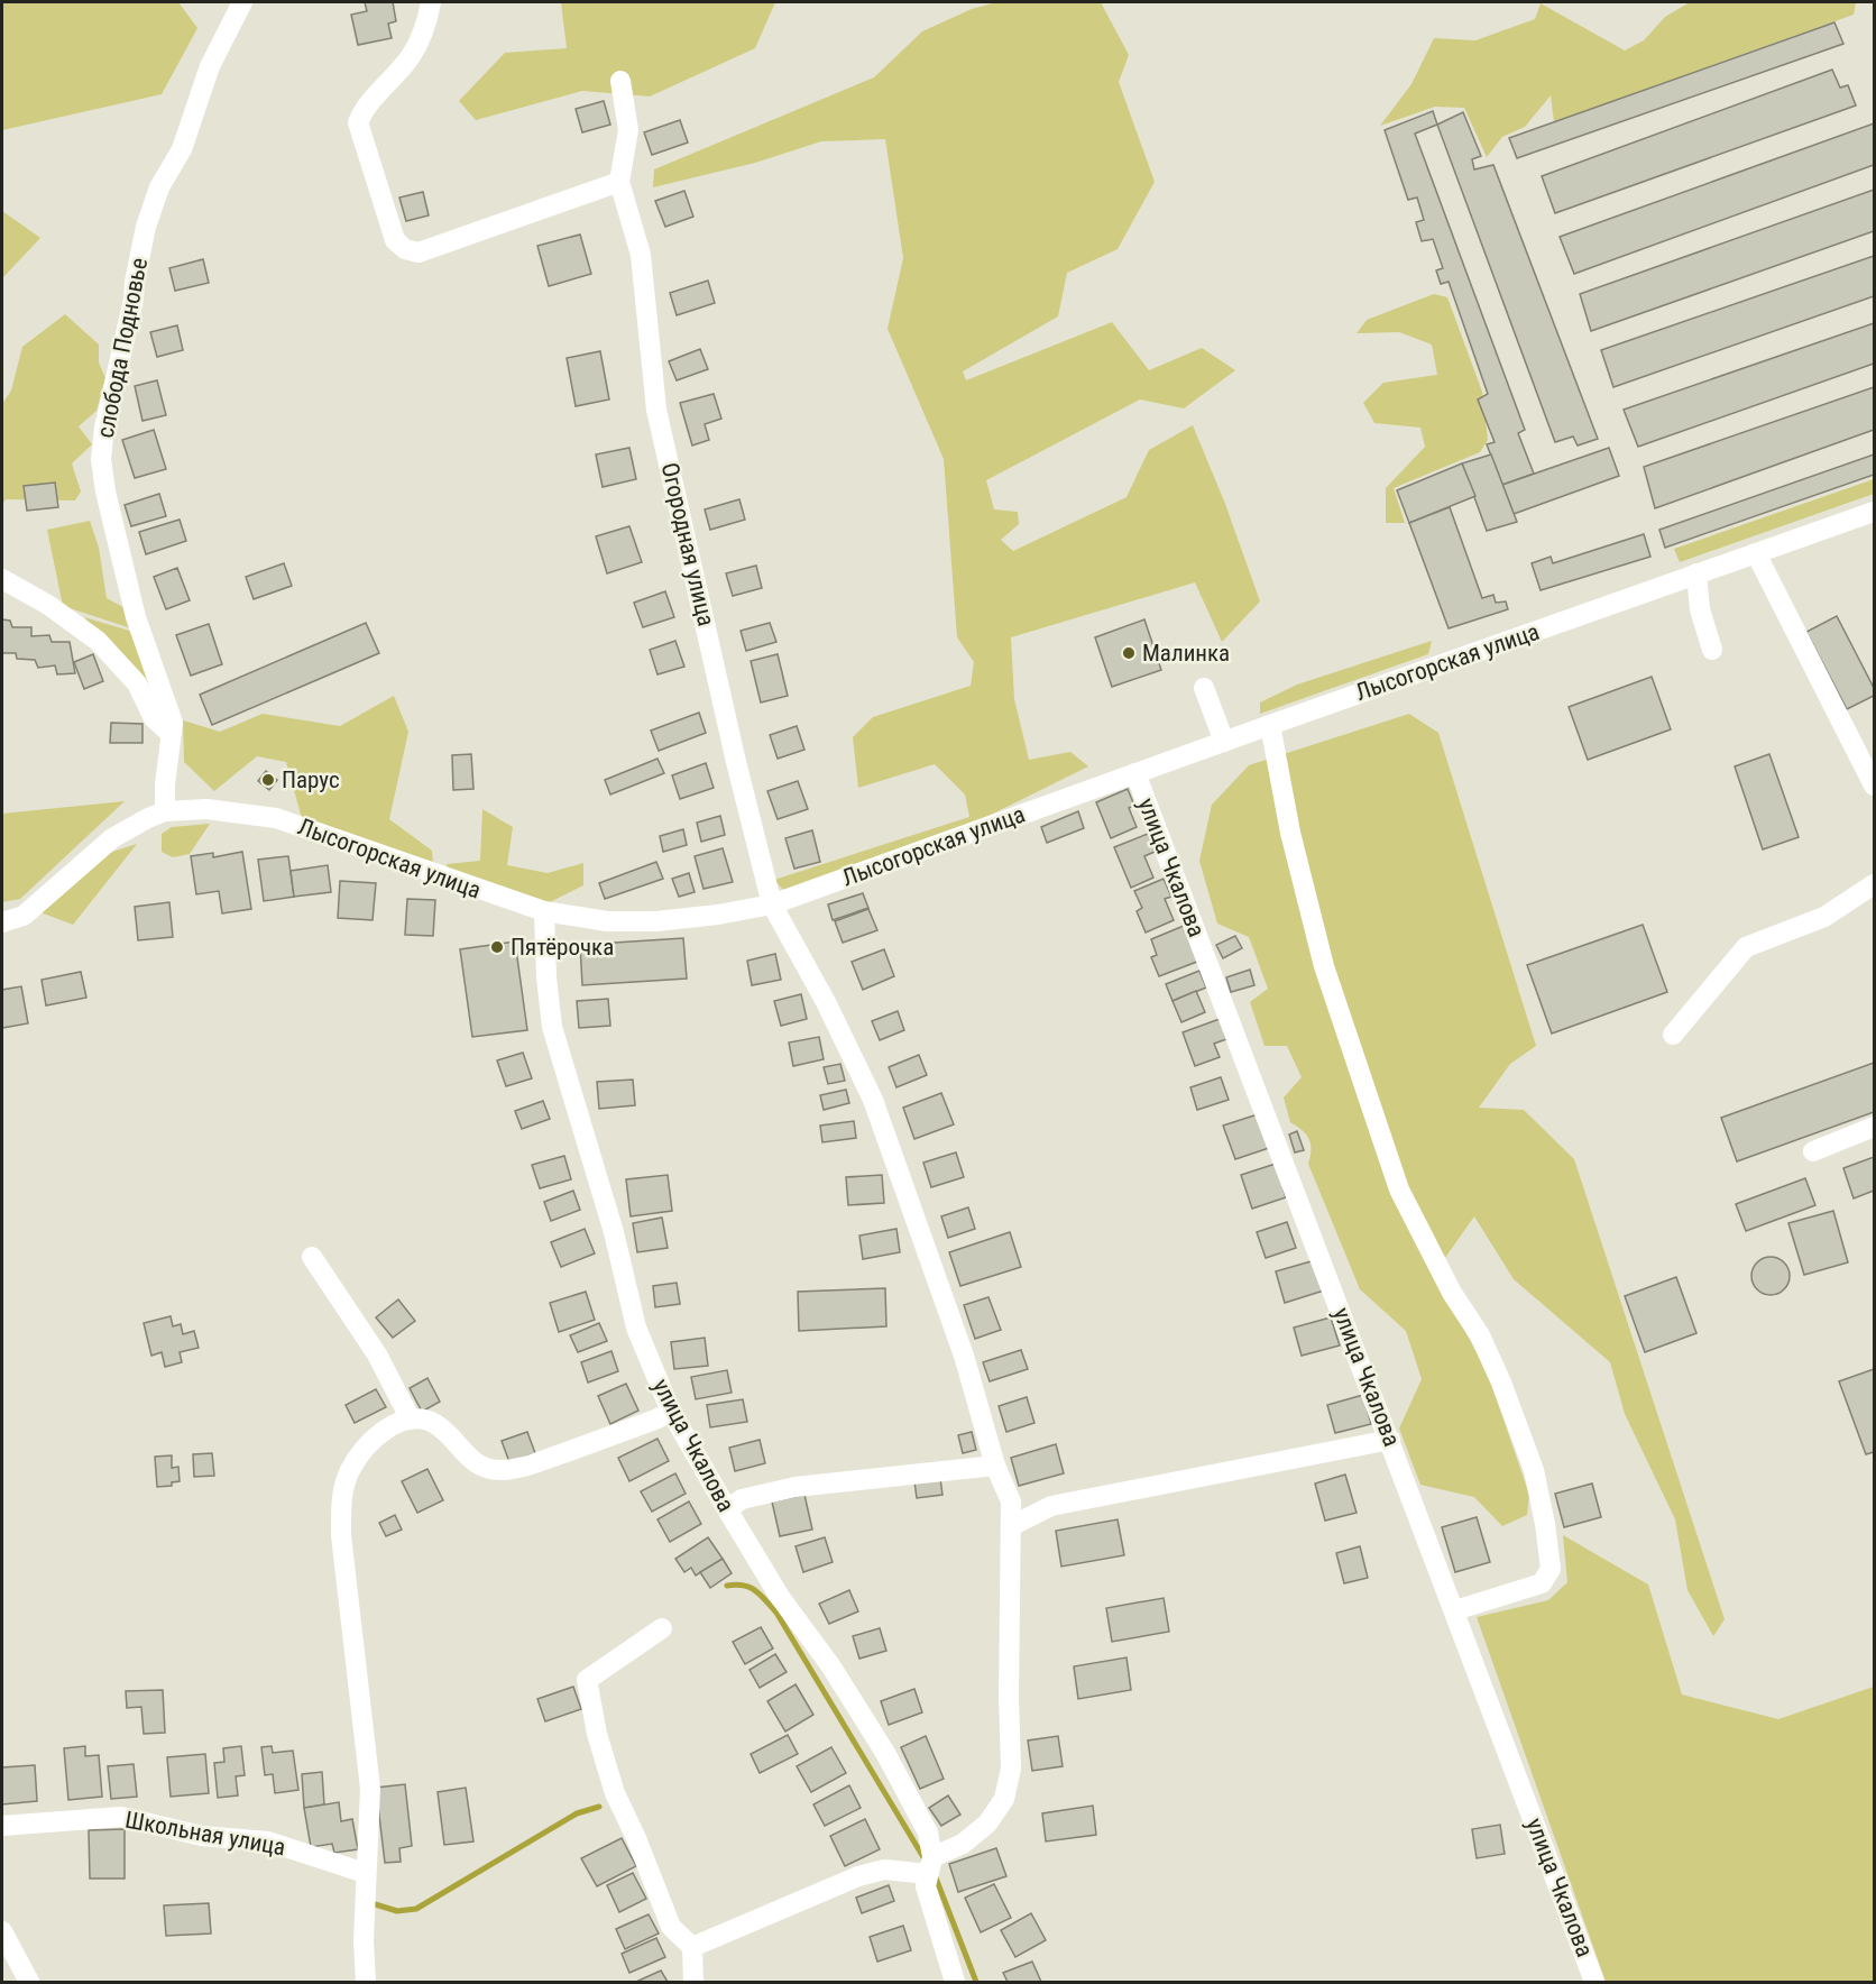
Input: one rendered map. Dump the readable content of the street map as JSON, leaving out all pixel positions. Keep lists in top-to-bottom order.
{
  "streets": {
    "street": [
      "слобода Подновье",
      "Огородная улица",
      "Лысогорская улица",
      "улица Чкалова",
      "Школьная улица"
    ]
  },
  "crossings": [
    ["Огородная улица", "Лысогорская улица"],
    ["Лысогорская улица", "улица Чкалова"]
  ],
  "places": ["Малинка", "Парус", "Пятёрочка"]
}
